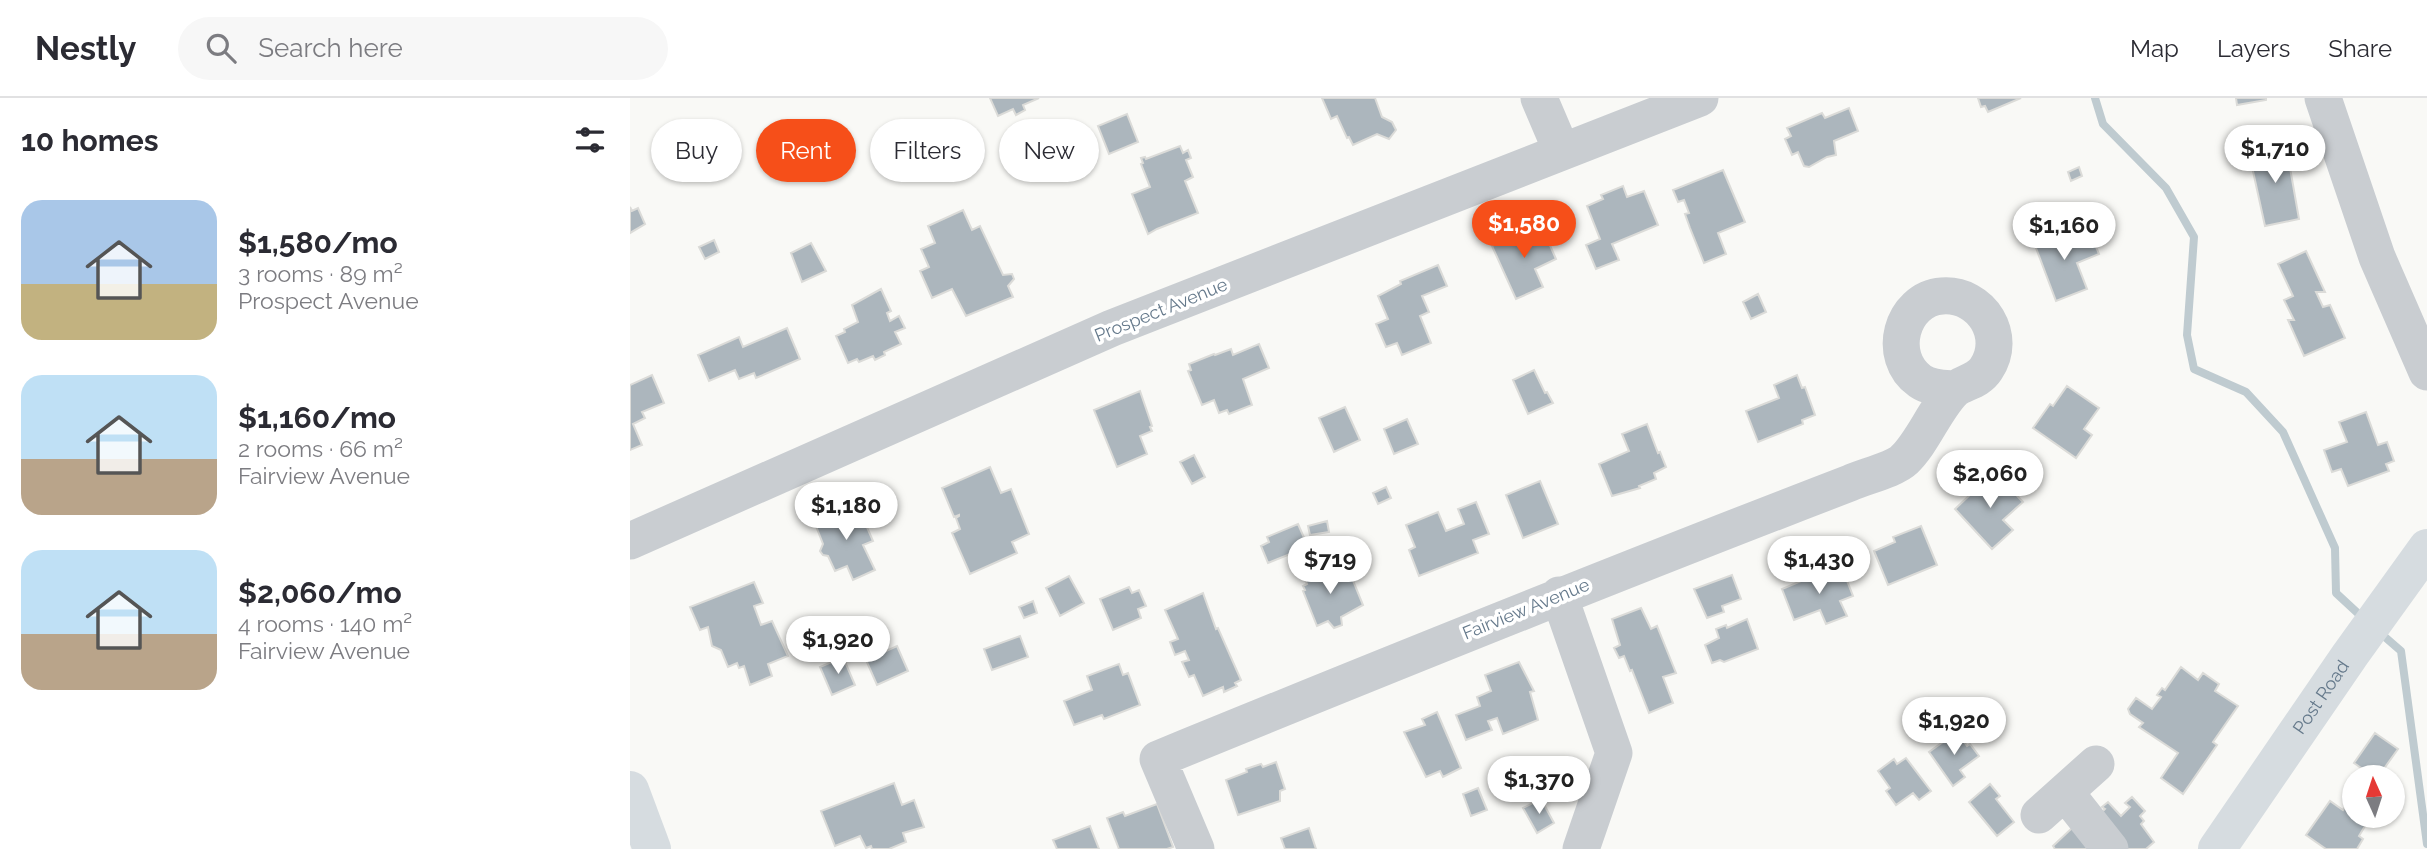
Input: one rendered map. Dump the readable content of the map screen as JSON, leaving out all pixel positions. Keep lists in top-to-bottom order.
{
  "streets": {
    "main road": ["Post Road"],
    "street": ["Prospect Avenue", "Fairview Avenue"]
  },
  "north": "top",
  "page": {
    "header": "Nestly",
    "search": "Search here",
    "nav": ["Map", "Layers", "Share"],
    "heading": "10 homes",
    "chip": [
      "Buy",
      "Rent",
      "Filters",
      "New"
    ],
    "price": [
      "$1,710",
      "$1,580",
      "$1,160",
      "$2,060",
      "$1,180",
      "$719",
      "$1,430",
      "$1,920",
      "$1,920",
      "$1,370"
    ],
    "list": [
      {
        "name": "$1,580/mo",
        "note": "3 rooms · 89 m² · Prospect Avenue"
      },
      {
        "name": "$1,160/mo",
        "note": "2 rooms · 66 m² · Fairview Avenue"
      },
      {
        "name": "$2,060/mo",
        "note": "4 rooms · 140 m² · Fairview Avenue"
      }
    ]
  }
}
